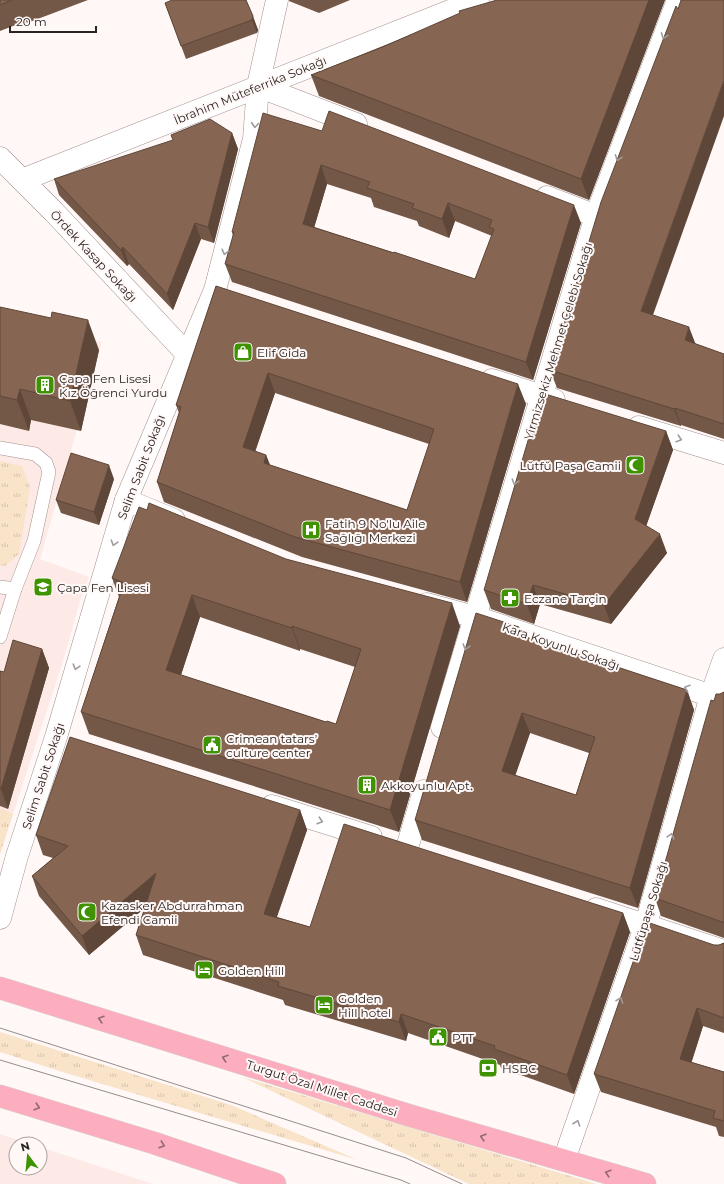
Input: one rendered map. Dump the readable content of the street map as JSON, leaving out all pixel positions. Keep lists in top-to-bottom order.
{
  "streets": {
    "main road": ["Turgut Özal Millet Caddesi"],
    "street": [
      "İbrahim Müteferrika Sokağı",
      "Ördek Kasap Sokağı",
      "Yirmizsekiz Mehmet Çelebi Sokağı",
      "Selim Sabit Sokağı",
      "Kara Koyunlu Sokağı",
      "Lütfüpaşa Sokağı"
    ]
  },
  "crossings": [
    ["İbrahim Müteferrika Sokağı", "Ördek Kasap Sokağı"],
    ["İbrahim Müteferrika Sokağı", "Selim Sabit Sokağı"],
    ["Ördek Kasap Sokağı", "Selim Sabit Sokağı"],
    ["Yirmizsekiz Mehmet Çelebi Sokağı", "Kara Koyunlu Sokağı"],
    ["Kara Koyunlu Sokağı", "Lütfüpaşa Sokağı"],
    ["Lütfüpaşa Sokağı", "Turgut Özal Millet Caddesi"]
  ],
  "one_way": [
    "Yirmizsekiz Mehmet Çelebi Sokağı",
    "Selim Sabit Sokağı",
    "Kara Koyunlu Sokağı",
    "Lütfüpaşa Sokağı"
  ],
  "places": {
    "shop": ["Elif Gida"],
    "building": ["Çapa Fen Lisesi Kız Öğrenci Yurdu", "Akkoyunlu Apt."],
    "mosque": ["Lütfü Paşa Camii", "Kazasker Abdurrahman Efendi Camii"],
    "hospital": ["Fatih 9 No'lu Aile Sağlığı Merkezi"],
    "school or university": ["Çapa Fen Lisesi"],
    "pharmacy": ["Eczane Tarçin"],
    "public building": ["Crimean tatars’ culture center", "PTT"],
    "hotel": ["Golden Hill", "Golden Hill hotel"],
    "bank": ["HSBC"]
  },
  "scale_bar": "20 m",
  "north": "top"
}
